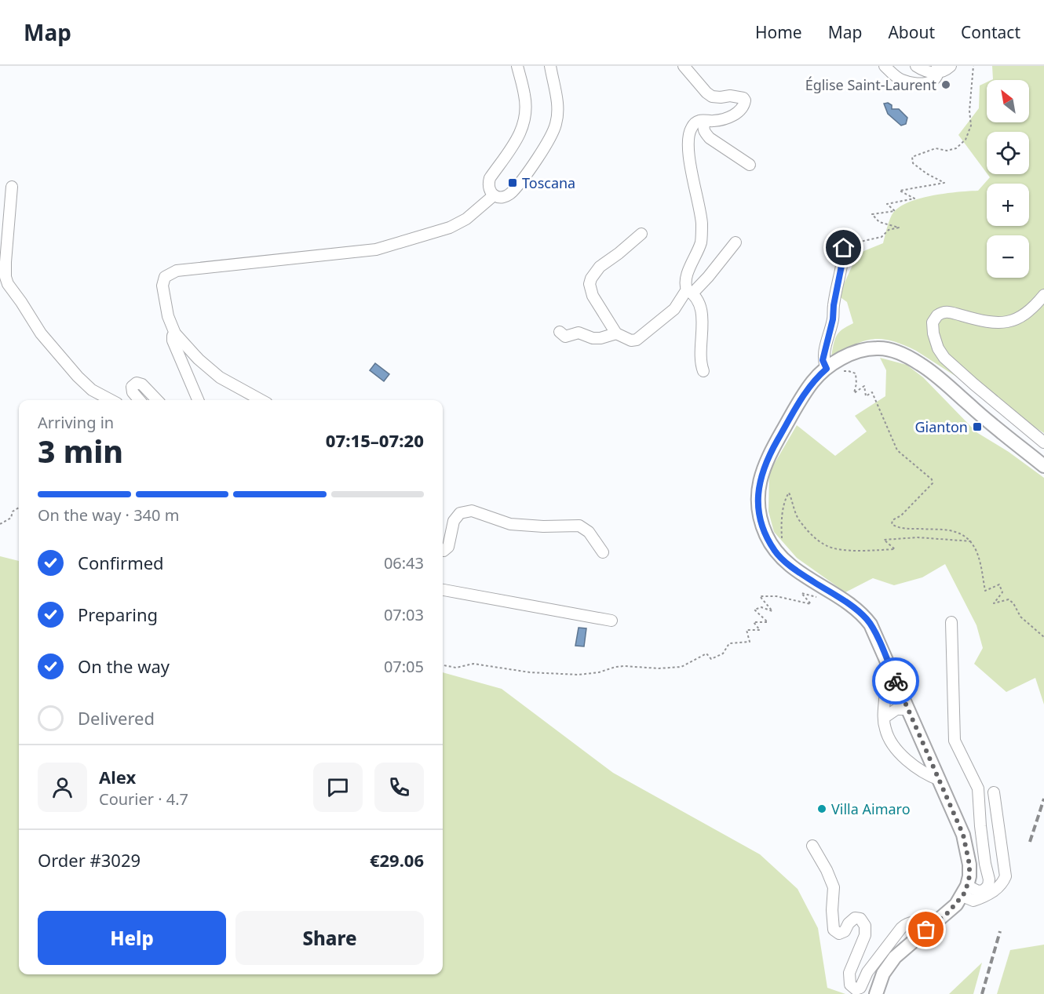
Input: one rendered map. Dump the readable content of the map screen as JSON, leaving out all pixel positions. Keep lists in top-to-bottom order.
{
  "places": {
    "other": ["Église Saint-Laurent", "Villa Aimaro"],
    "transit": ["Toscana", "Gianton"]
  },
  "north": "top left",
  "page": {
    "header": "Map",
    "nav": [
      "Home",
      "Map",
      "About",
      "Contact"
    ],
    "map_buttons": ["+", "−"],
    "heading": ["3 min", "Arriving in", "07:15–07:20"],
    "panel": [
      "Alex",
      "Courier · 4.7",
      "Order #3029",
      "€29.06"
    ],
    "bar": "On the way · 340 m",
    "list": [
      ["Confirmed", "06:43"],
      ["Preparing", "07:03"],
      ["On the way", "07:05"],
      "Delivered"
    ],
    "buttons": ["Help", "Share"]
  }
}
